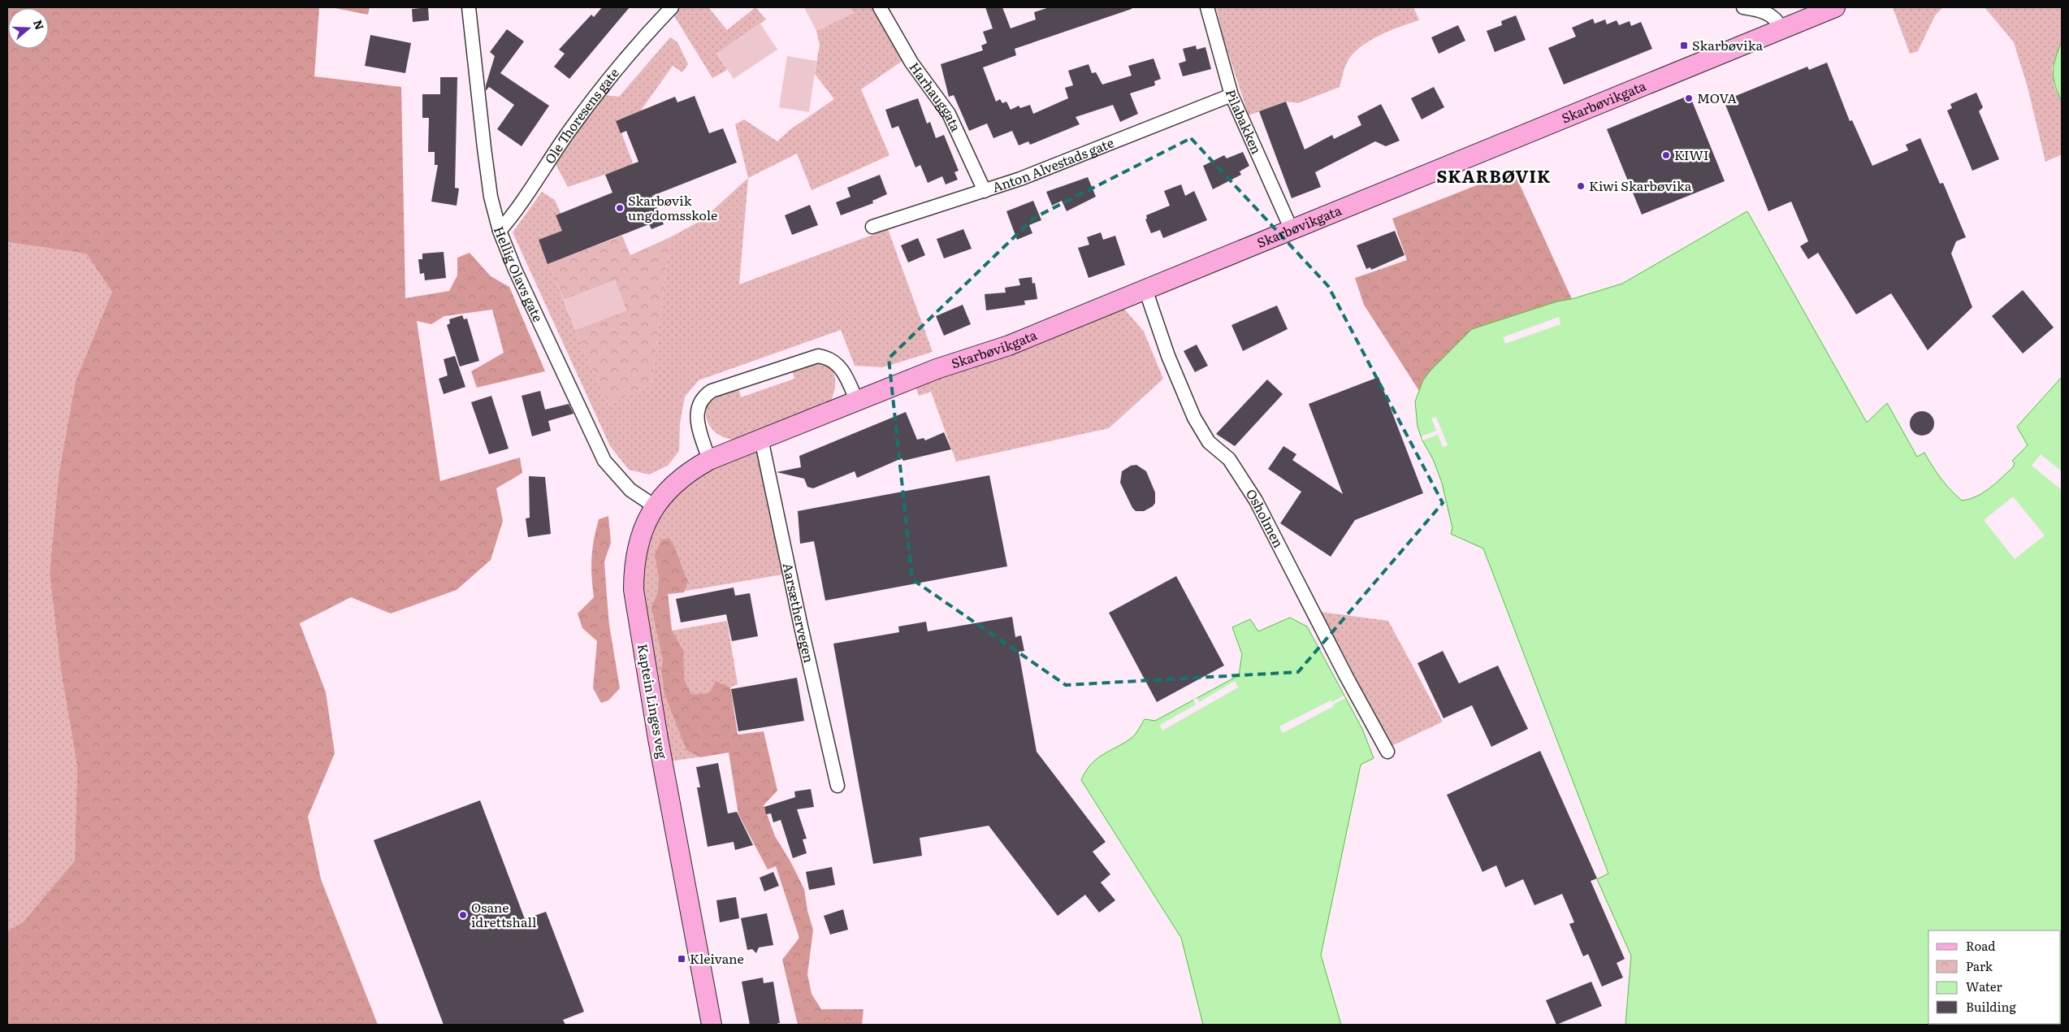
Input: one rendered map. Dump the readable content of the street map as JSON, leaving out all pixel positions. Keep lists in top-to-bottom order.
{
  "streets": {
    "main road": ["Skarbøvikgata", "Kaptein Linges veg"],
    "street": [
      "Harhauggata",
      "Ole Thoresens gate",
      "Pilabakken",
      "Anton Alvestads gate",
      "Hellig Olavs gate",
      "Osholmen",
      "Aarsæthervegen"
    ]
  },
  "crossings": [
    ["Harhauggata", "Anton Alvestads gate"],
    ["Skarbøvikgata", "Pilabakken"],
    ["Skarbøvikgata", "Osholmen"],
    ["Skarbøvikgata", "Aarsæthervegen"],
    ["Skarbøvikgata", "Kaptein Linges veg"],
    ["Ole Thoresens gate", "Hellig Olavs gate"],
    ["Pilabakken", "Anton Alvestads gate"],
    ["Hellig Olavs gate", "Kaptein Linges veg"],
    ["Aarsæthervegen", "Kaptein Linges veg"]
  ],
  "districts": ["SKARBØVIK"],
  "places": {
    "transit": ["Skarbøvika", "Kleivane"],
    "other": [
      "MOVA",
      "KIWI",
      "Kiwi Skarbøvika",
      "Skarbøvik ungdomsskole",
      "Osane idrettshall"
    ]
  },
  "legend": [
    "Road",
    "Park",
    "Water",
    "Building"
  ],
  "north": "right"
}
